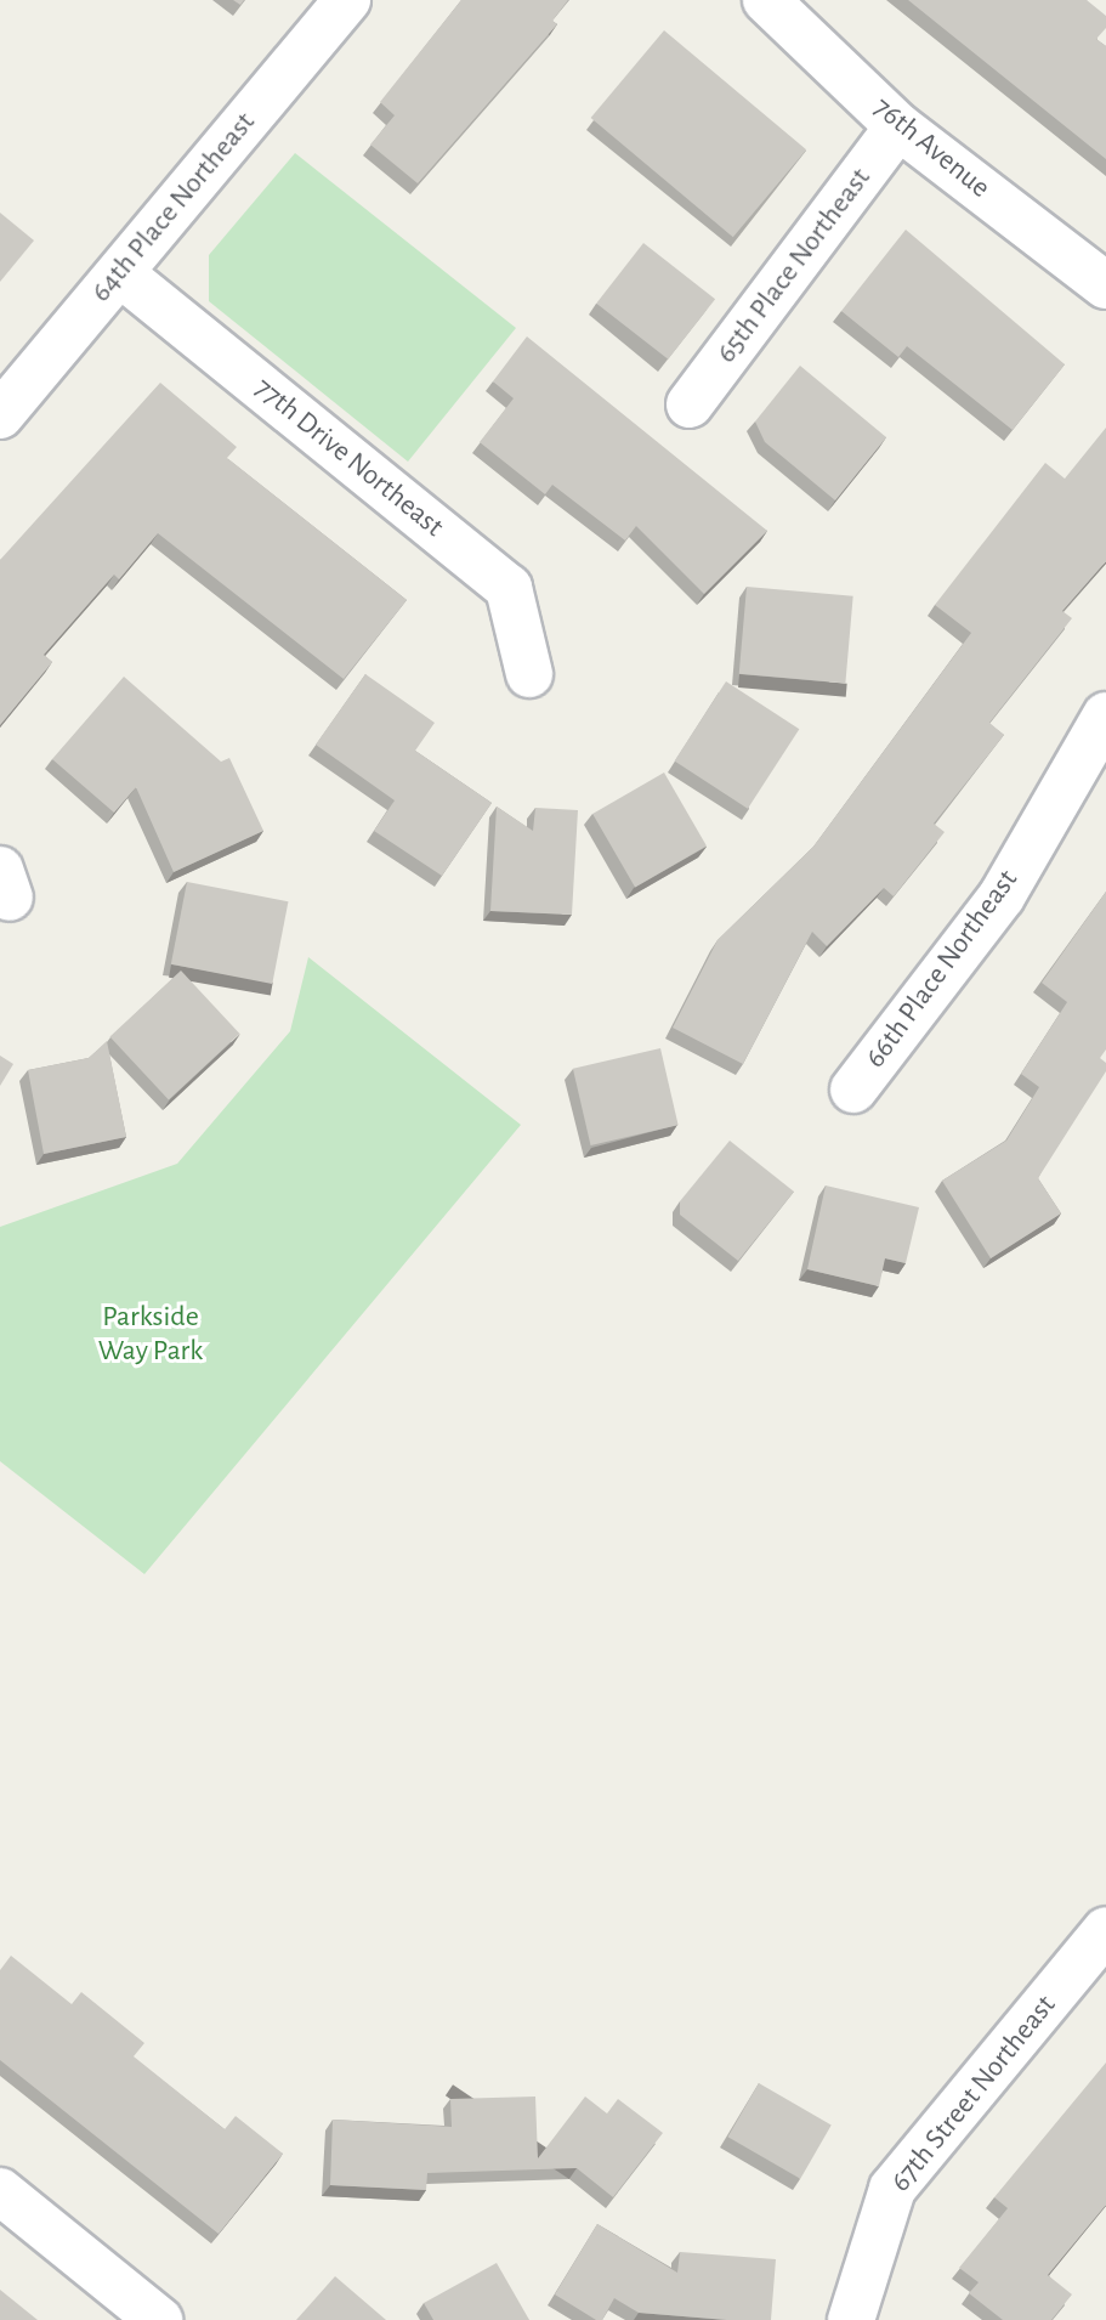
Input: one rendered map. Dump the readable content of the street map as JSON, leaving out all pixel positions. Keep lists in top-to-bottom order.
{
  "streets": {
    "street": [
      "76th Avenue",
      "64th Place Northeast",
      "65th Place Northeast",
      "77th Drive Northeast",
      "66th Place Northeast",
      "67th Street Northeast"
    ]
  },
  "crossings": [
    ["76th Avenue", "65th Place Northeast"],
    ["64th Place Northeast", "77th Drive Northeast"]
  ],
  "parks": ["Parkside Way Park"]
}
